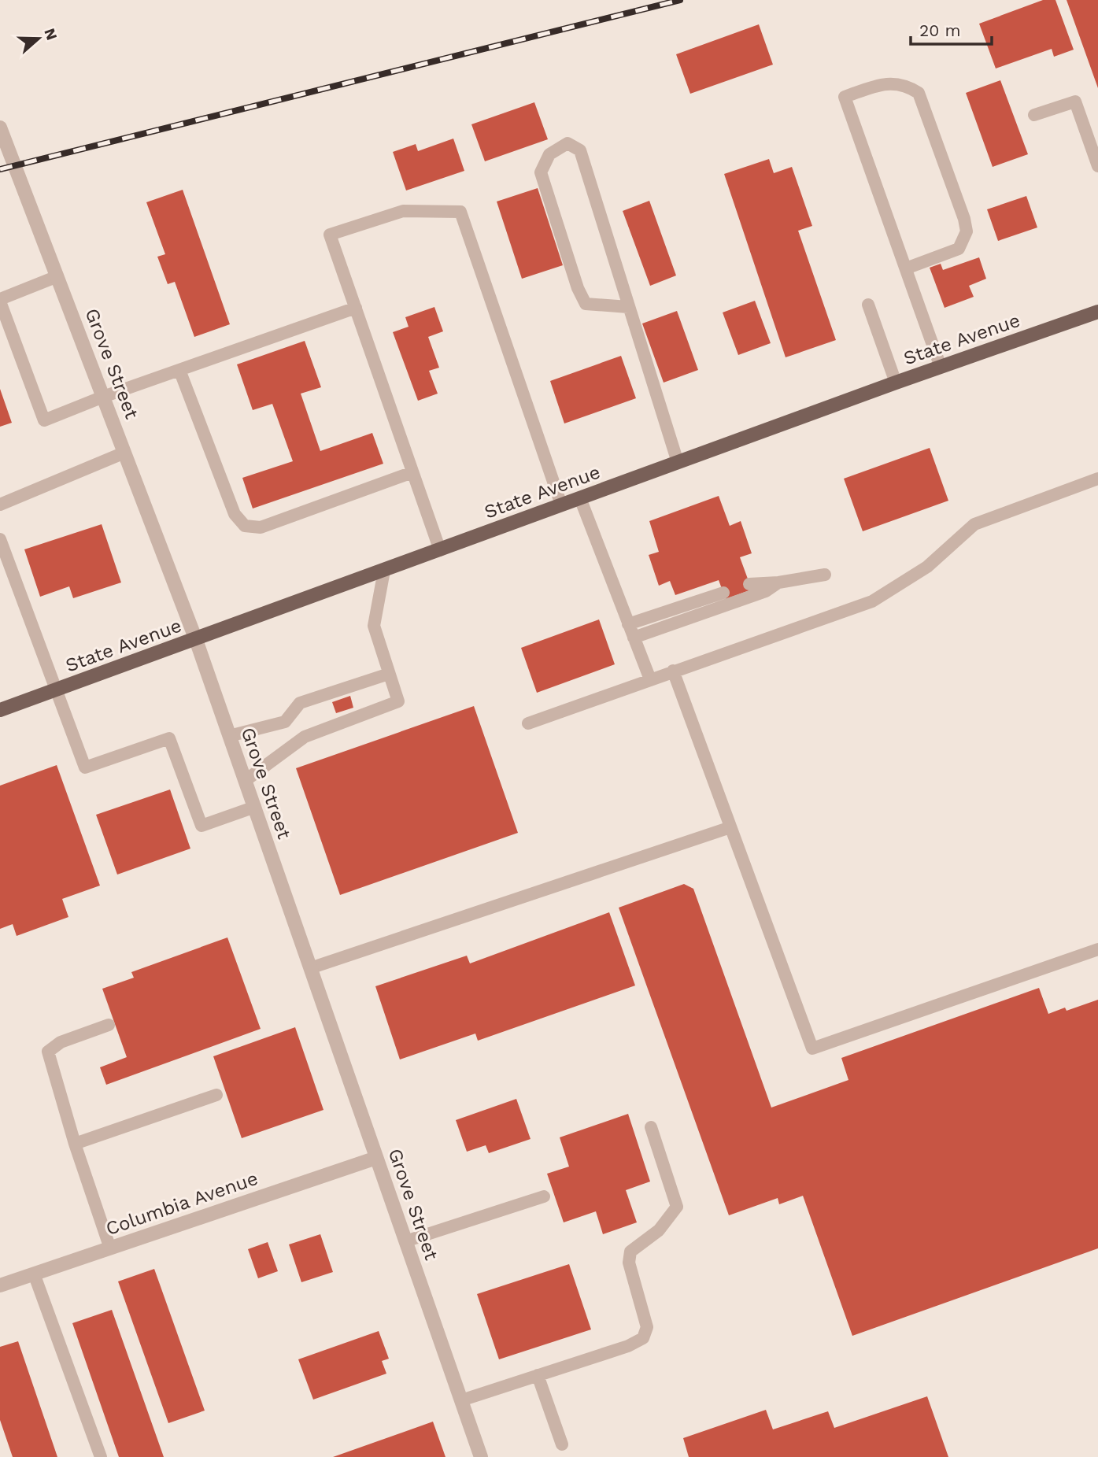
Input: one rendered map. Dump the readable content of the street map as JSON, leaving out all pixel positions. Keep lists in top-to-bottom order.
{
  "streets": {
    "main road": ["State Avenue"],
    "street": ["Grove Street", "Columbia Avenue"]
  },
  "crossings": [
    ["State Avenue", "Grove Street"],
    ["Grove Street", "Columbia Avenue"]
  ],
  "scale_bar": "20 m",
  "north": "right"
}
